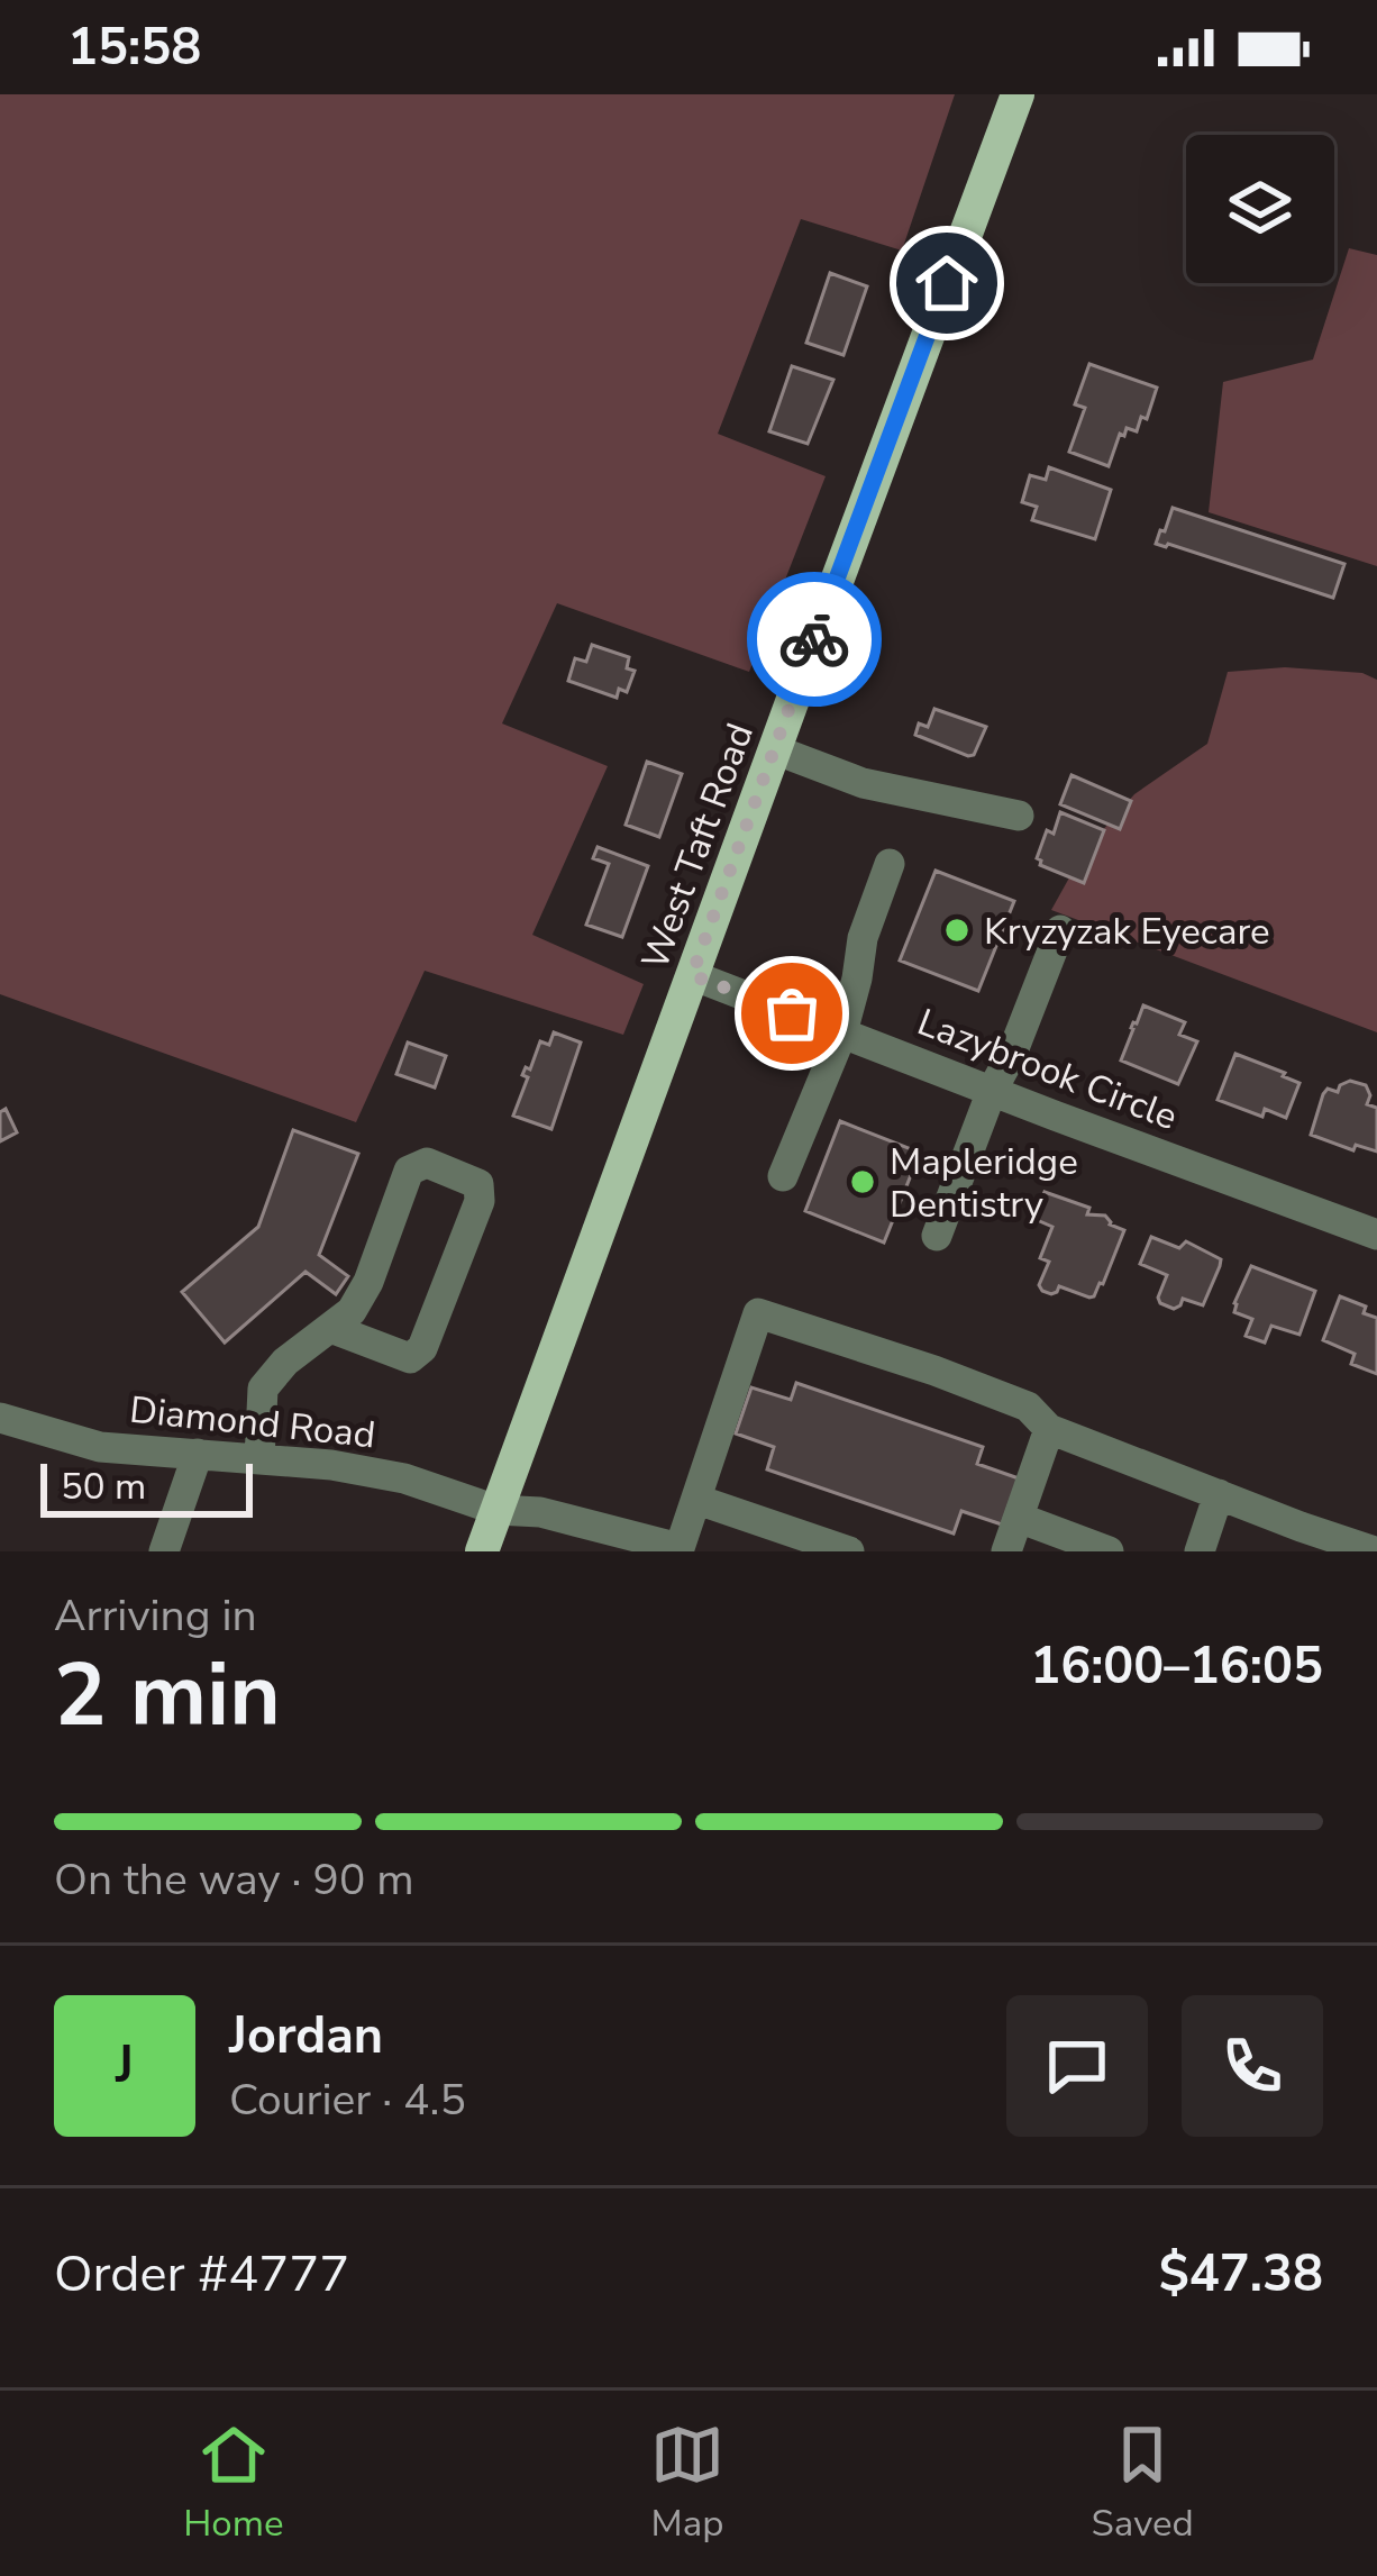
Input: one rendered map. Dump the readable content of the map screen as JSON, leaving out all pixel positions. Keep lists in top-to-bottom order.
{
  "streets": {
    "main road": ["West Taft Road"],
    "street": ["Lazybrook Circle", "Diamond Road"]
  },
  "crossings": [
    ["West Taft Road", "Lazybrook Circle"],
    ["West Taft Road", "Diamond Road"]
  ],
  "places": ["Kryzyzak Eyecare", "Mapleridge Dentistry"],
  "scale_bar": "50 m",
  "page": {
    "status": "15:58",
    "scale": "50 m",
    "heading": ["2 min", "Arriving in", "16:00–16:05"],
    "panel": [
      "Jordan",
      "Courier · 4.5",
      "Order #4777",
      "$47.38"
    ],
    "bar": "On the way · 90 m",
    "round": "J",
    "tabs": ["Home", "Map", "Saved"]
  }
}
